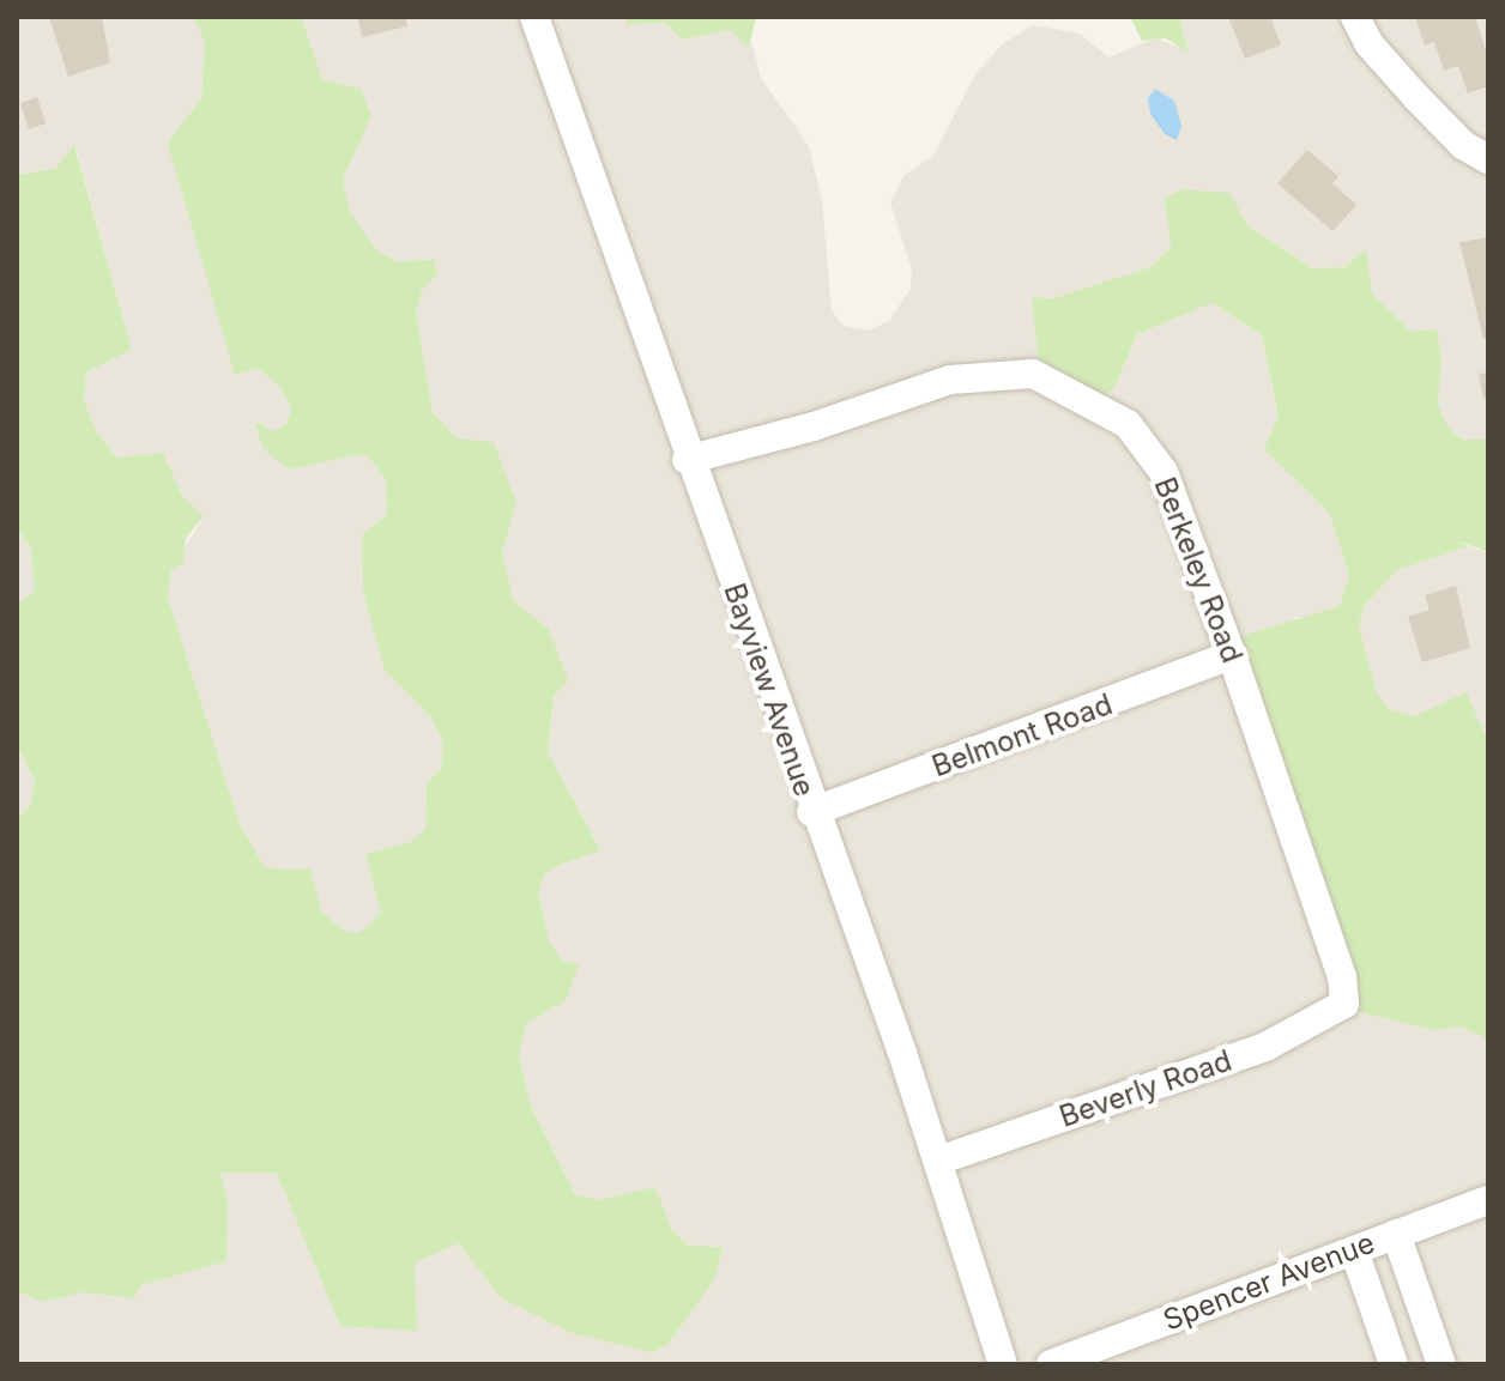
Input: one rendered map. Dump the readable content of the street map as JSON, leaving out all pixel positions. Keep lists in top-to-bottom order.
{
  "streets": {
    "street": [
      "Berkeley Road",
      "Bayview Avenue",
      "Belmont Road",
      "Beverly Road",
      "Spencer Avenue"
    ]
  },
  "crossings": [
    ["Berkeley Road", "Bayview Avenue"],
    ["Berkeley Road", "Belmont Road"],
    ["Berkeley Road", "Beverly Road"],
    ["Bayview Avenue", "Belmont Road"],
    ["Bayview Avenue", "Beverly Road"]
  ]
}
